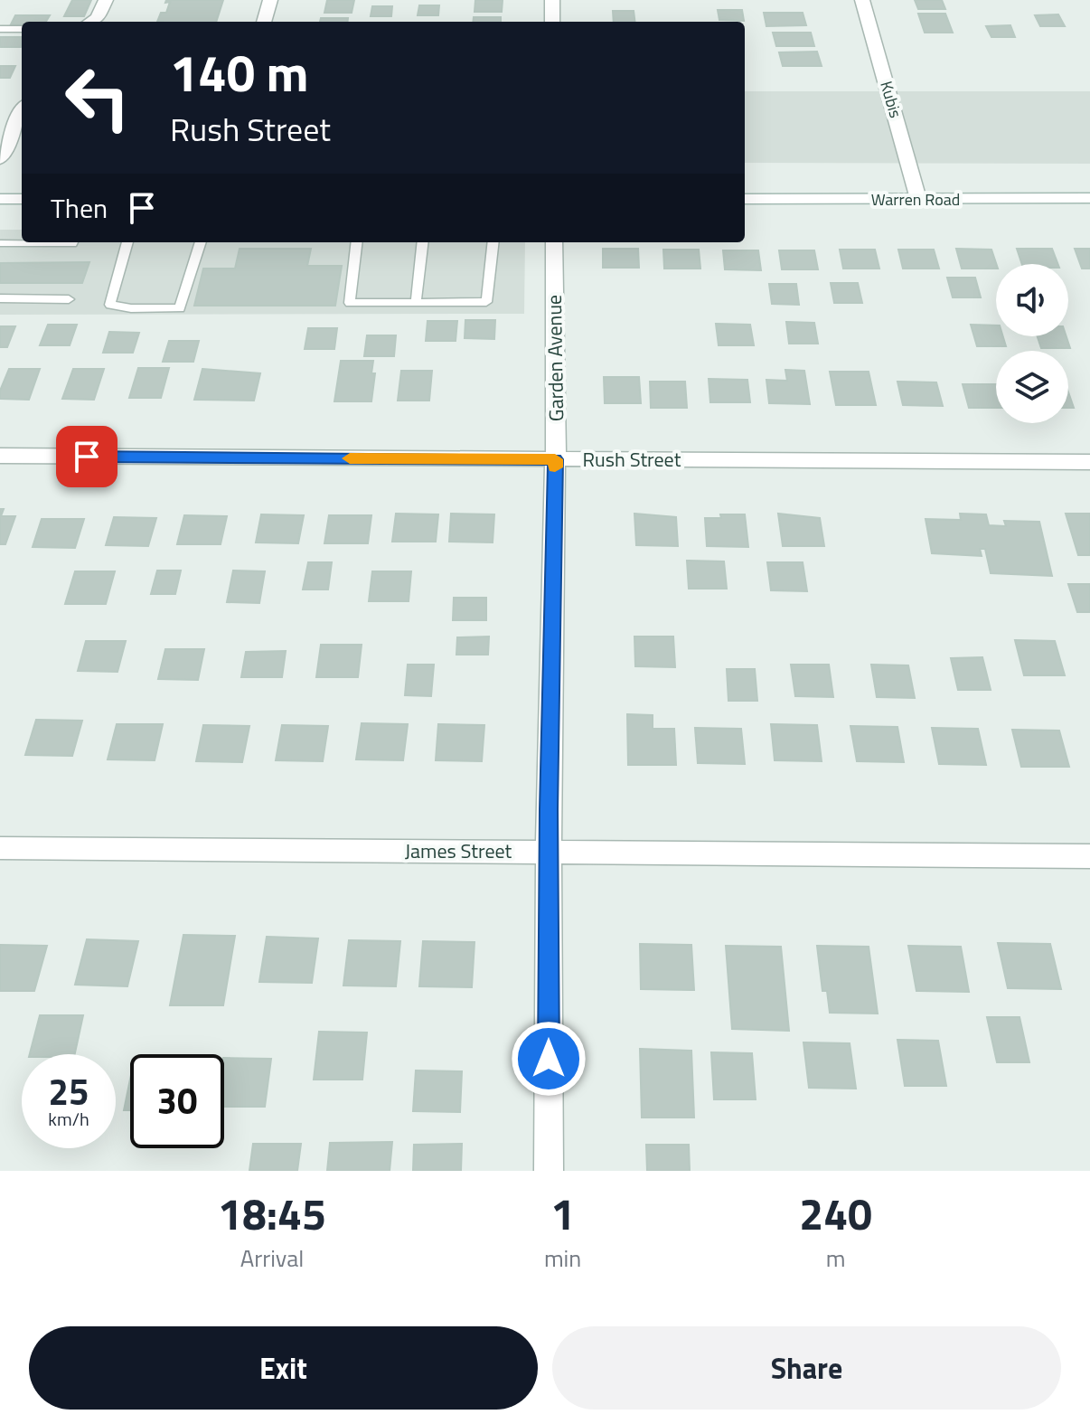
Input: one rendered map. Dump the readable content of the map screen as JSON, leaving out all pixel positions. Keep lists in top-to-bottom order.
{
  "streets": {
    "street": [
      "Kubis",
      "Warren Road",
      "Garden Avenue",
      "Rush Street",
      "James Street"
    ]
  },
  "crossings": [
    ["Kubis", "Warren Road"],
    ["Garden Avenue", "Rush Street"],
    ["Garden Avenue", "James Street"]
  ],
  "page": {
    "turn": ["140 m", "Rush Street"],
    "then": "Then",
    "speed": "25 km/h",
    "limit": "30",
    "eta": [
      "18:45",
      "Arrival",
      "1",
      "min",
      "240",
      "m"
    ],
    "buttons": ["Exit", "Share"]
  }
}
